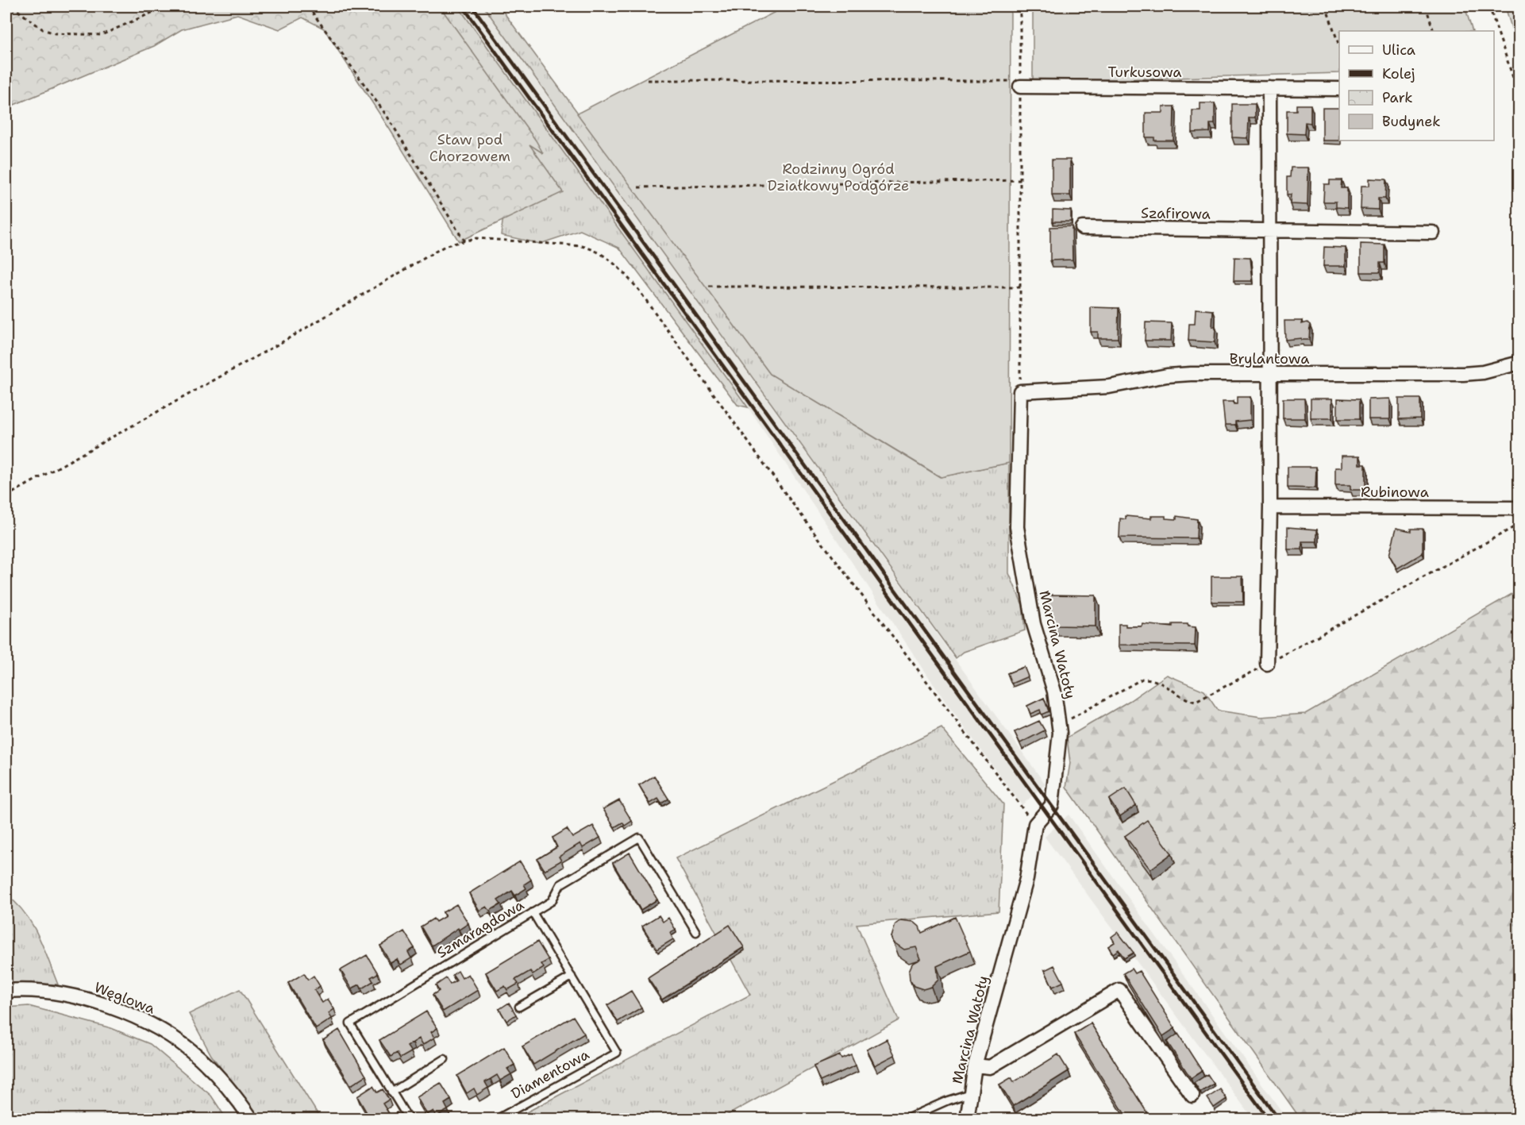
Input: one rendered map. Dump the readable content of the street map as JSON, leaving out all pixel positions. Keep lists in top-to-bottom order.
{
  "streets": {
    "street": [
      "Turkusowa",
      "Szafirowa",
      "Brylantowa",
      "Rubinowa",
      "Marcina Watoły",
      "Węglowa"
    ],
    "lane": ["Szmaragdowa", "Diamentowa"]
  },
  "crossings": [
    ["Brylantowa", "Marcina Watoły"]
  ],
  "parks": ["Staw pod Chorzowem", "Rodzinny Ogród Działkowy Podgórze"],
  "legend": [
    "Ulica",
    "Kolej",
    "Park",
    "Budynek"
  ]
}
